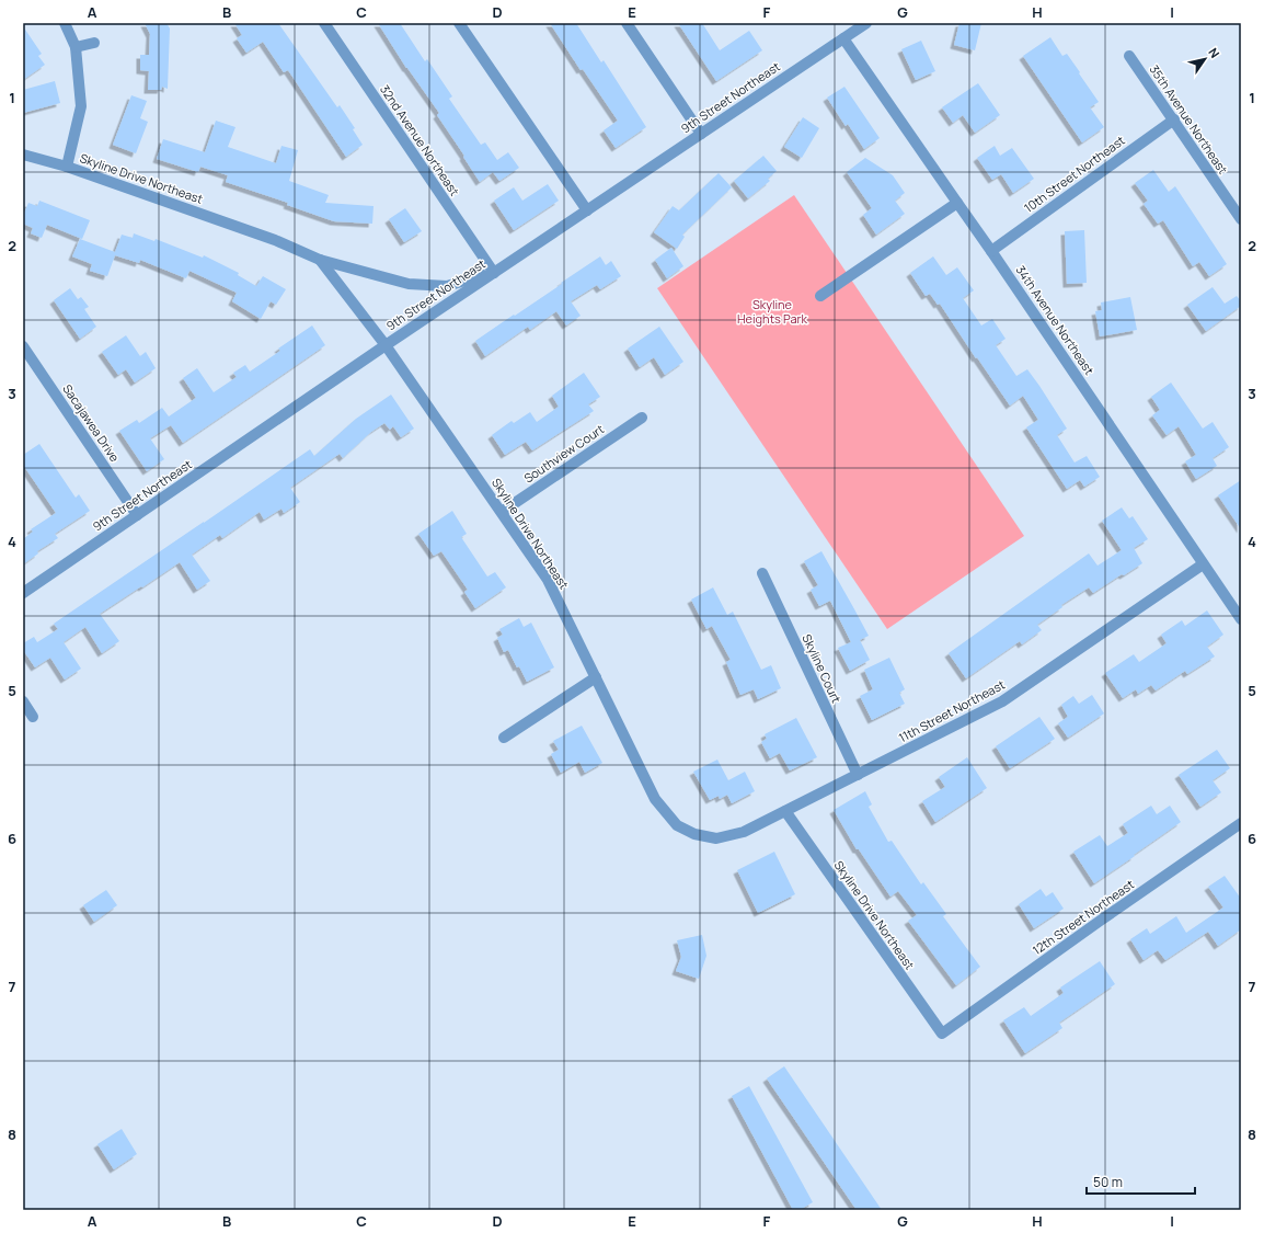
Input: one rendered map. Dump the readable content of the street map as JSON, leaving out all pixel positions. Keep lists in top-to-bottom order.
{
  "streets": {
    "street": [
      "9th Street Northeast",
      "35th Avenue Northeast",
      "32nd Avenue Northeast",
      "10th Street Northeast",
      "Skyline Drive Northeast",
      "34th Avenue Northeast",
      "Sacajawea Drive",
      "Southview Court",
      "Skyline Court",
      "11th Street Northeast",
      "12th Street Northeast"
    ]
  },
  "crossings": [
    ["9th Street Northeast", "32nd Avenue Northeast"],
    ["9th Street Northeast", "Skyline Drive Northeast"],
    ["9th Street Northeast", "34th Avenue Northeast"],
    ["9th Street Northeast", "Sacajawea Drive"],
    ["35th Avenue Northeast", "10th Street Northeast"],
    ["32nd Avenue Northeast", "Skyline Drive Northeast"],
    ["10th Street Northeast", "34th Avenue Northeast"],
    ["Skyline Drive Northeast", "Southview Court"],
    ["Skyline Drive Northeast", "11th Street Northeast"],
    ["Skyline Drive Northeast", "12th Street Northeast"],
    ["34th Avenue Northeast", "11th Street Northeast"],
    ["Skyline Court", "11th Street Northeast"]
  ],
  "parks": ["Skyline Heights Park"],
  "scale_bar": "50 m",
  "north": "top right",
  "grid": {
    "columns": [
      "A",
      "B",
      "C",
      "D",
      "E",
      "F",
      "G",
      "H",
      "I"
    ],
    "rows": [
      "1",
      "2",
      "3",
      "4",
      "5",
      "6",
      "7",
      "8"
    ]
  }
}
